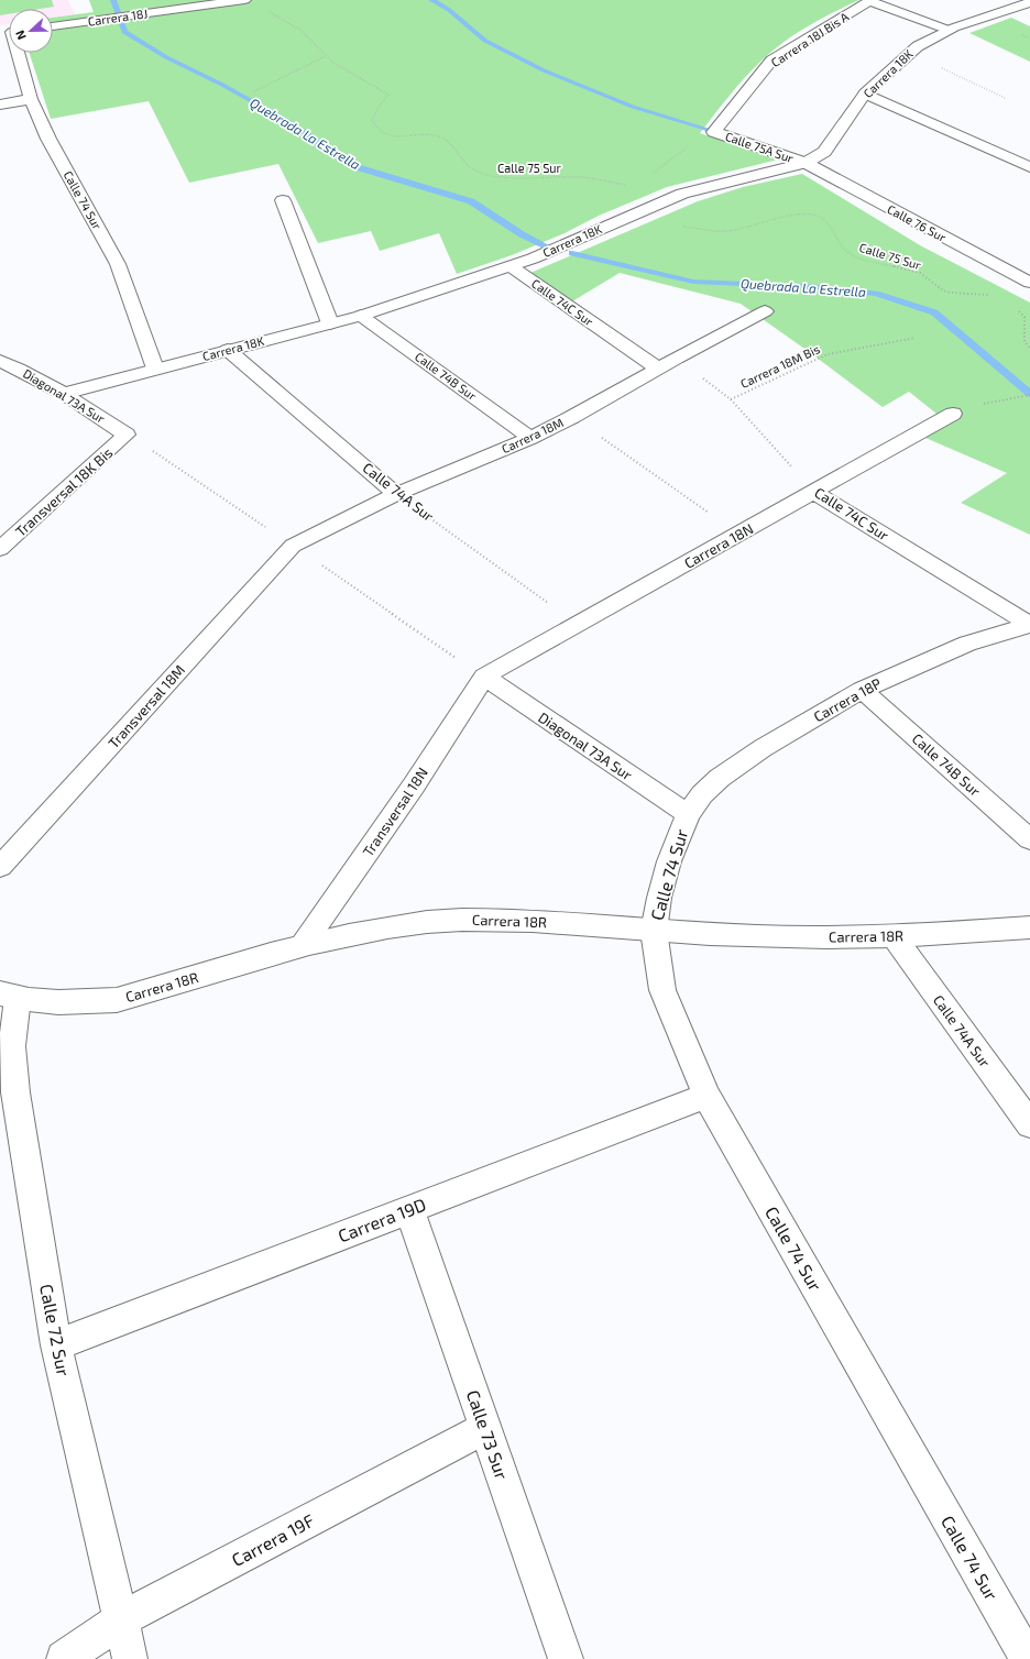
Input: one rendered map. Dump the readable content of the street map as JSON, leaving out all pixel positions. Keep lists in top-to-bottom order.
{
  "streets": {
    "street": [
      "Carrera 18J",
      "Carrera 18J Bis A",
      "Carrera 18K",
      "Calle 75A Sur",
      "Calle 74 Sur",
      "Calle 76 Sur",
      "Calle 74C Sur",
      "Calle 74B Sur",
      "Diagonal 73A Sur",
      "Carrera 18M",
      "Transversal 18K Bis",
      "Calle 74A Sur",
      "Carrera 18N",
      "Carrera 18P",
      "Transversal 18M",
      "Transversal 18N",
      "Carrera 18R",
      "Carrera 19D",
      "Calle 72 Sur",
      "Calle 73 Sur",
      "Carrera 19F"
    ],
    "path": ["Calle 75 Sur", "Carrera 18M Bis"]
  },
  "crossings": [
    ["Carrera 18J Bis A", "Carrera 18K"],
    ["Carrera 18J Bis A", "Calle 75A Sur"],
    ["Carrera 18K", "Calle 75A Sur"],
    ["Carrera 18K", "Calle 75 Sur"],
    ["Carrera 18K", "Calle 74 Sur"],
    ["Carrera 18K", "Calle 76 Sur"],
    ["Carrera 18K", "Calle 74C Sur"],
    ["Carrera 18K", "Calle 74B Sur"],
    ["Carrera 18K", "Diagonal 73A Sur"],
    ["Carrera 18K", "Calle 74A Sur"],
    ["Calle 75A Sur", "Calle 76 Sur"],
    ["Calle 74 Sur", "Diagonal 73A Sur"],
    ["Calle 74 Sur", "Carrera 18P"],
    ["Calle 74 Sur", "Carrera 18R"],
    ["Calle 74 Sur", "Carrera 19D"],
    ["Calle 74C Sur", "Carrera 18M Bis"],
    ["Calle 74C Sur", "Carrera 18M"],
    ["Calle 74C Sur", "Carrera 18N"],
    ["Calle 74C Sur", "Carrera 18P"],
    ["Calle 74B Sur", "Carrera 18M"],
    ["Calle 74B Sur", "Carrera 18P"],
    ["Diagonal 73A Sur", "Transversal 18K Bis"],
    ["Diagonal 73A Sur", "Carrera 18N"],
    ["Diagonal 73A Sur", "Carrera 18P"],
    ["Diagonal 73A Sur", "Transversal 18N"],
    ["Carrera 18M", "Calle 74A Sur"],
    ["Carrera 18M", "Transversal 18M"],
    ["Calle 74A Sur", "Carrera 18N"],
    ["Calle 74A Sur", "Carrera 18R"],
    ["Carrera 18N", "Transversal 18N"],
    ["Transversal 18N", "Carrera 18R"],
    ["Carrera 18R", "Calle 72 Sur"],
    ["Carrera 19D", "Calle 72 Sur"],
    ["Carrera 19D", "Calle 73 Sur"],
    ["Calle 72 Sur", "Carrera 19F"],
    ["Calle 73 Sur", "Carrera 19F"]
  ],
  "water": ["Quebrada La Estrella"],
  "north": "left"
}
